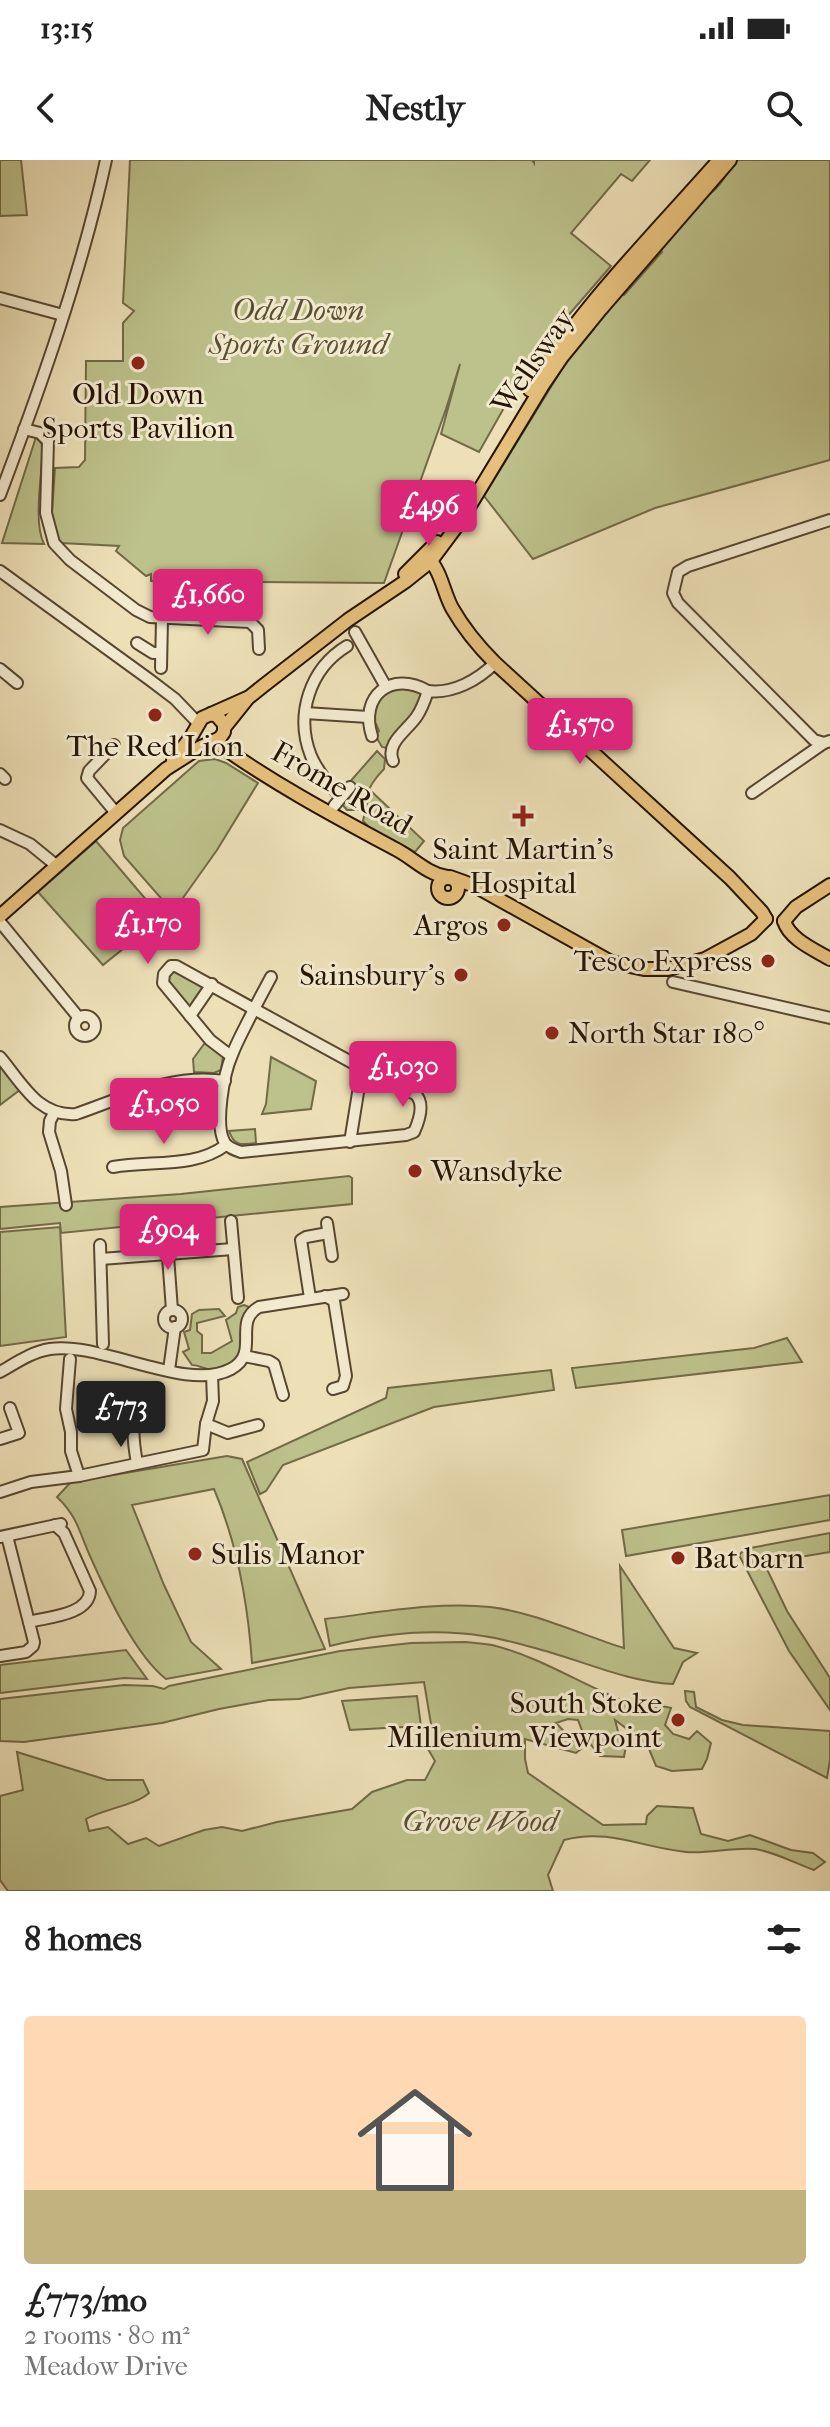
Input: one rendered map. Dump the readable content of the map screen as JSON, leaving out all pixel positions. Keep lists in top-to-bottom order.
{
  "streets": {
    "main road": ["Wellsway", "Frome Road"]
  },
  "crossings": [
    ["Wellsway", "Frome Road"]
  ],
  "parks": ["Odd Down Sports Ground", "Grove Wood"],
  "places": {
    "other": [
      "Old Down Sports Pavilion",
      "The Red Lion",
      "Argos",
      "Tesco Express",
      "Sainsbury's",
      "North Star 180°",
      "Wansdyke",
      "Sulis Manor",
      "Bat barn",
      "South Stoke Millenium Viewpoint"
    ],
    "health": ["Saint Martin's Hospital"]
  },
  "page": {
    "status": "13:15",
    "header": "Nestly",
    "price": [
      "£496",
      "£1,660",
      "£1,570",
      "£1,170",
      "£1,030",
      "£1,050",
      "£904",
      "£773"
    ],
    "heading": "8 homes",
    "list": [
      {
        "name": "£773/mo",
        "note": "2 rooms · 80 m² · Meadow Drive"
      }
    ]
  }
}
